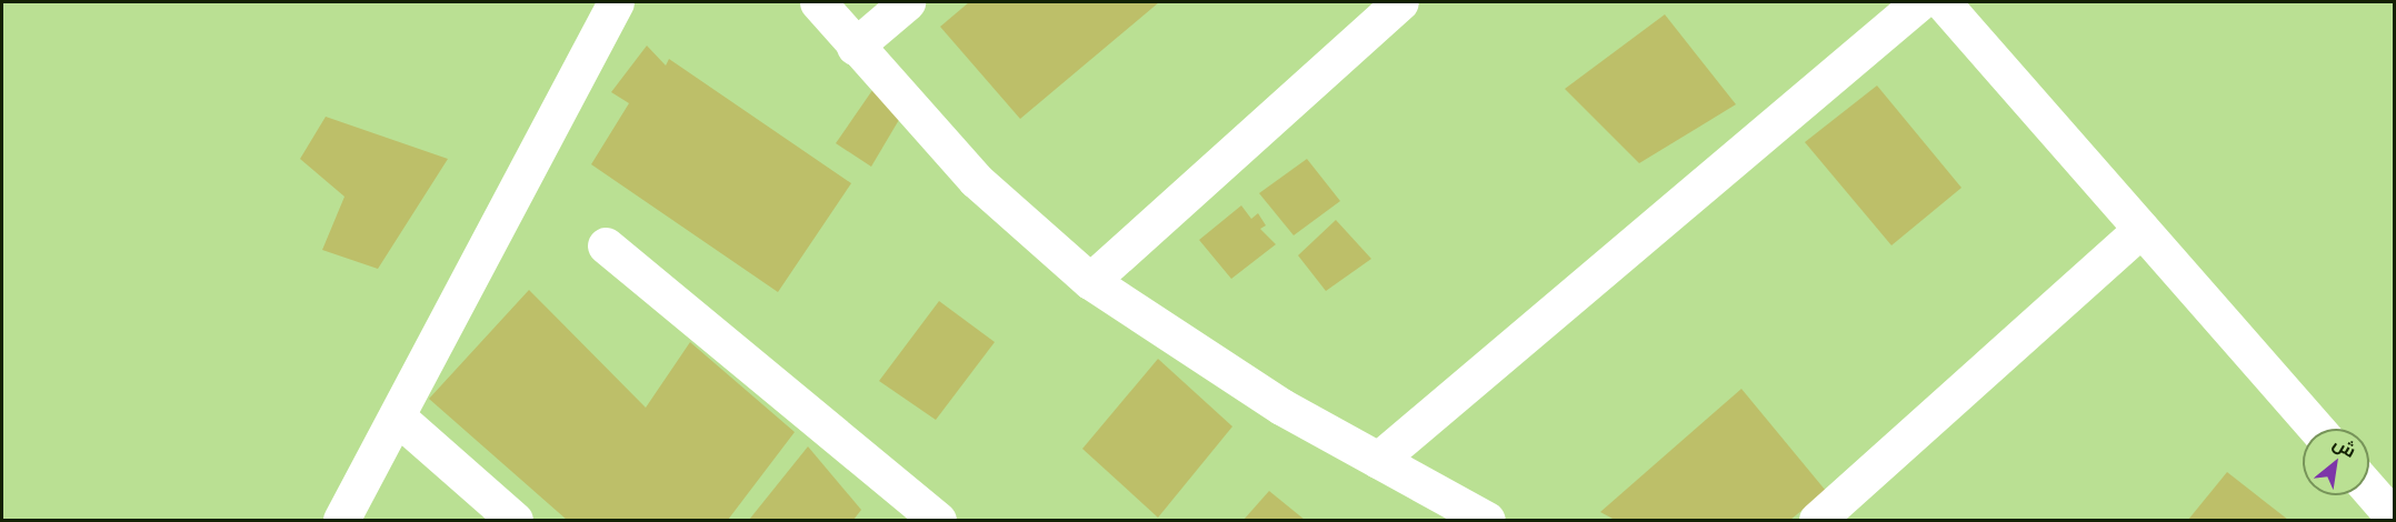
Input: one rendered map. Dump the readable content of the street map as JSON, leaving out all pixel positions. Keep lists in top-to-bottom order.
{
  "north": "top right"
}
